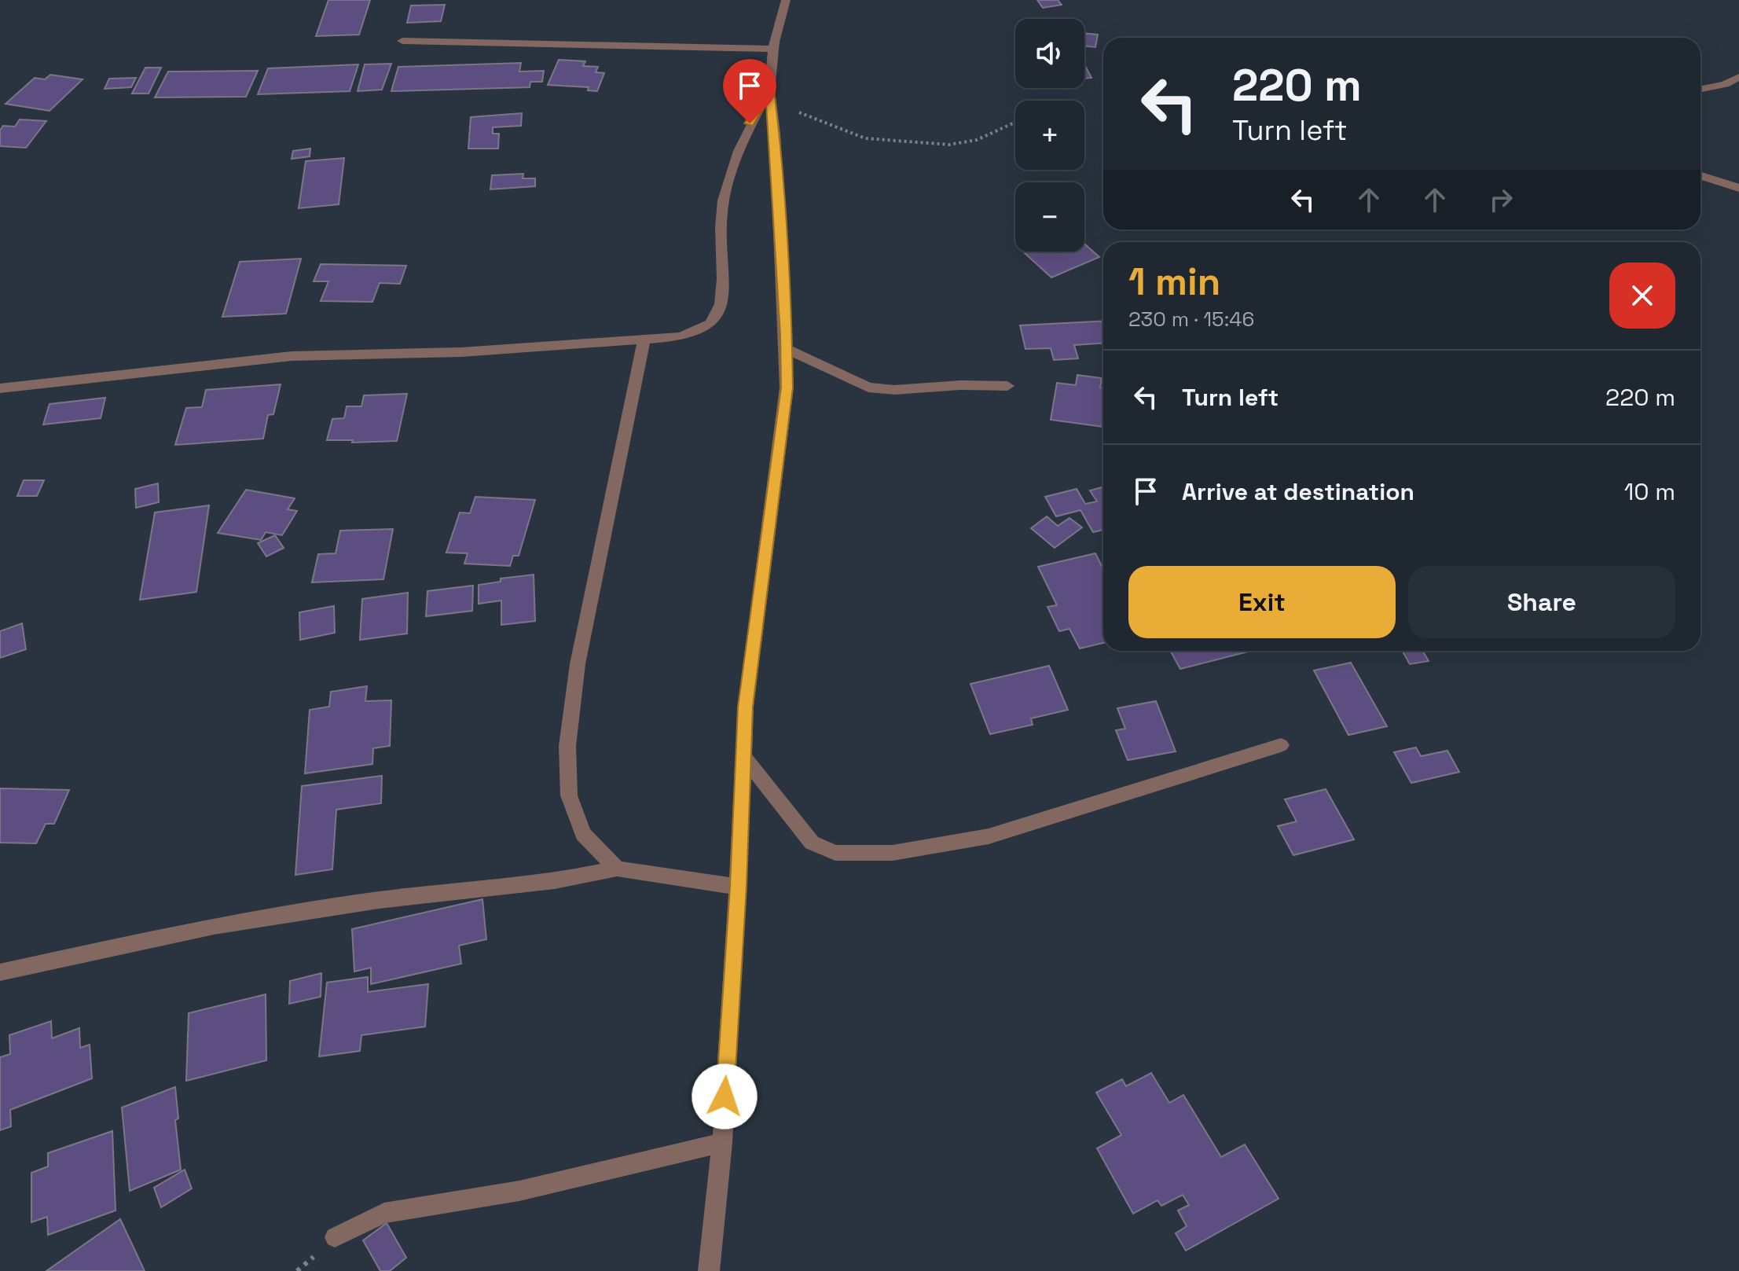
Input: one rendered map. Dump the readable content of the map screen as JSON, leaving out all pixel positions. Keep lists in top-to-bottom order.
{
  "page": {
    "map_buttons": ["+", "−"],
    "turn": ["220 m", "Turn left"],
    "heading": ["1 min", "230 m · 15:46"],
    "list": [
      {
        "name": "Turn left",
        "value": "220 m"
      },
      {
        "name": "Arrive at destination",
        "value": "10 m"
      }
    ],
    "buttons": ["Exit", "Share"]
  }
}
